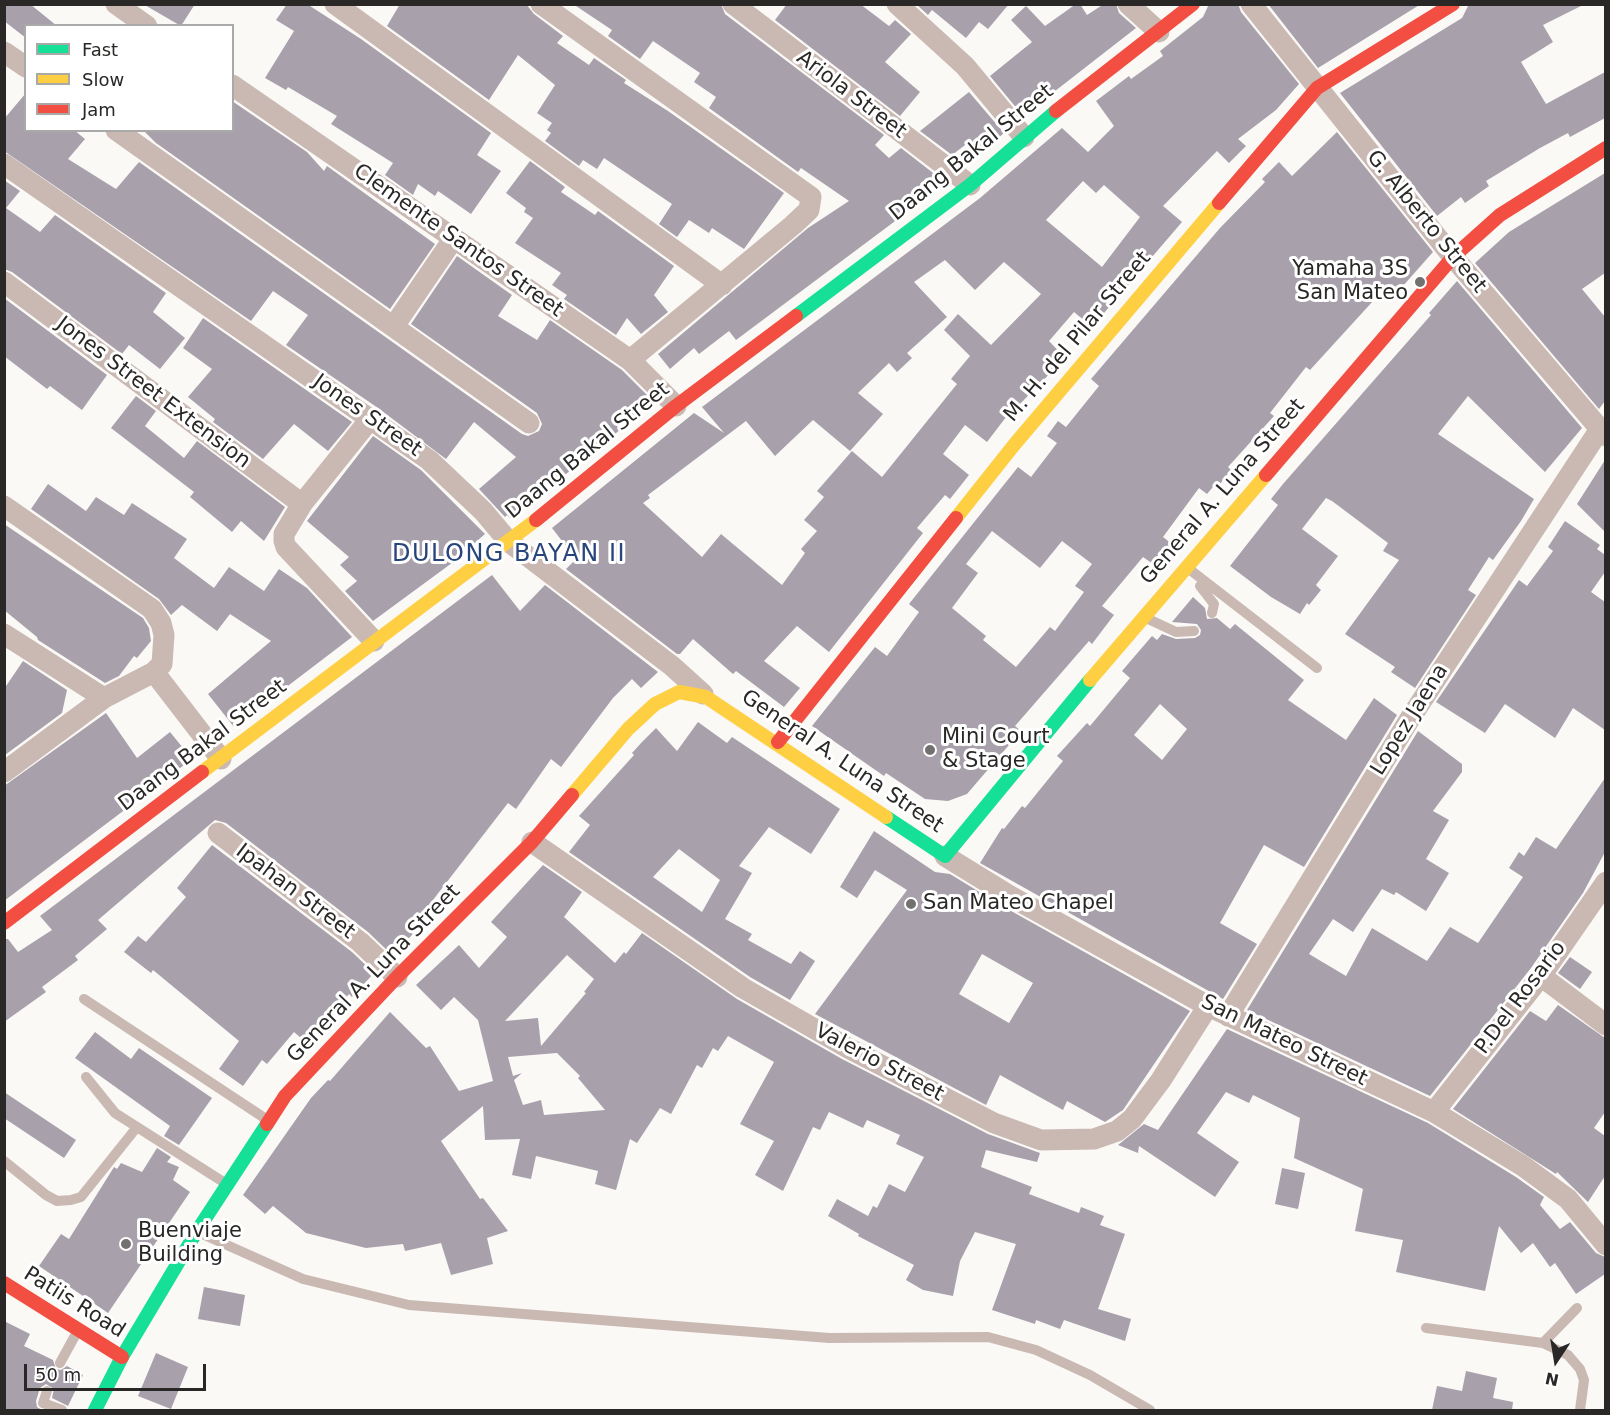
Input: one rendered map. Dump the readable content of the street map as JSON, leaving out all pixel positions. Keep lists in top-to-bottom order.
{
  "streets": {
    "street": [
      "Ariola Street",
      "Daang Bakal Street",
      "G. Alberto Street",
      "Clemente Santos Street",
      "M. H. del Pilar Street",
      "Jones Street Extension",
      "Jones Street",
      "General A. Luna Street",
      "Lopez Jaena",
      "Ipahan Street",
      "P.Del Rosario",
      "San Mateo Street",
      "Valerio Street",
      "Patiis Road"
    ]
  },
  "crossings": [
    ["Ariola Street", "Daang Bakal Street"],
    ["Daang Bakal Street", "Clemente Santos Street"],
    ["Daang Bakal Street", "Jones Street"],
    ["G. Alberto Street", "M. H. del Pilar Street"],
    ["G. Alberto Street", "General A. Luna Street"],
    ["G. Alberto Street", "Lopez Jaena"],
    ["M. H. del Pilar Street", "General A. Luna Street"],
    ["Jones Street", "General A. Luna Street"],
    ["General A. Luna Street", "Ipahan Street"],
    ["General A. Luna Street", "San Mateo Street"],
    ["General A. Luna Street", "Valerio Street"],
    ["General A. Luna Street", "Patiis Road"],
    ["Lopez Jaena", "San Mateo Street"],
    ["P.Del Rosario", "San Mateo Street"],
    ["San Mateo Street", "Valerio Street"]
  ],
  "districts": ["DULONG BAYAN II"],
  "places": [
    "Yamaha 3S San Mateo",
    "Mini Court & Stage",
    "San Mateo Chapel",
    "Buenviaje Building"
  ],
  "legend": ["Fast", "Slow", "Jam"],
  "scale_bar": "50 m",
  "north": "bottom"
}
